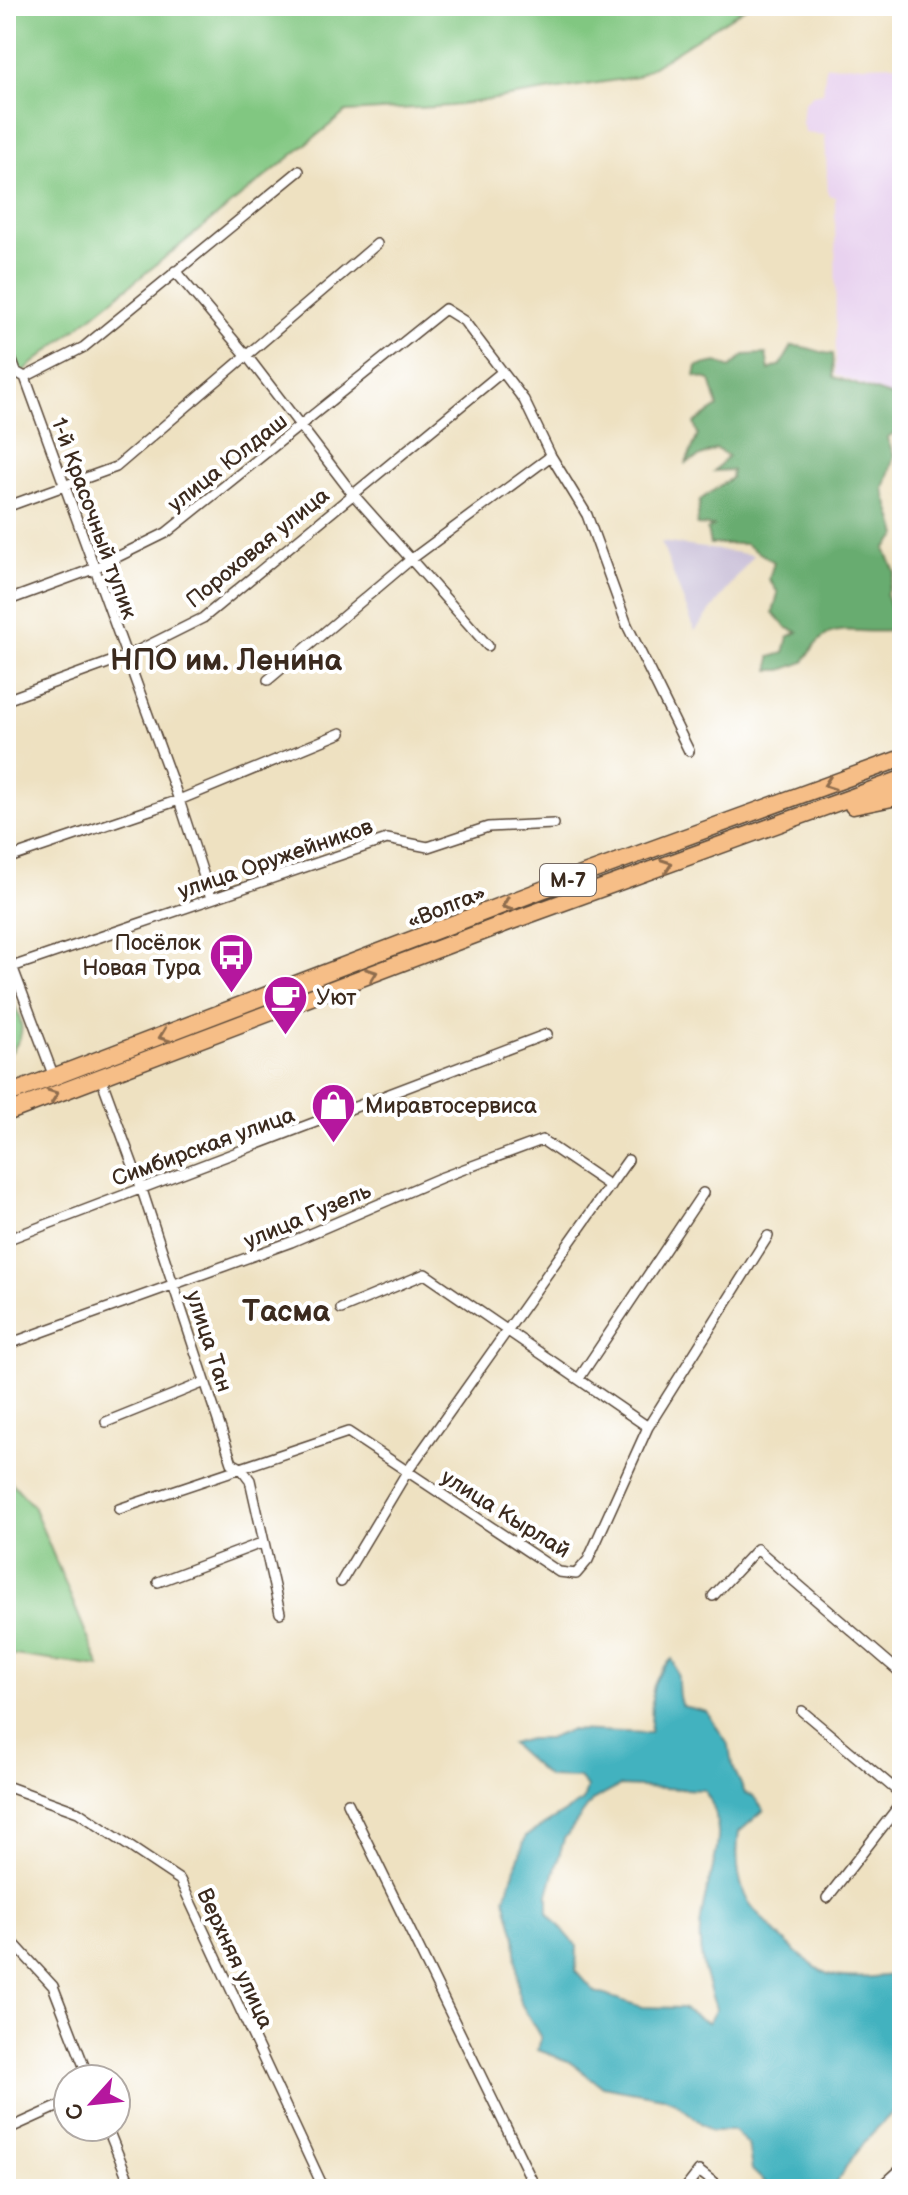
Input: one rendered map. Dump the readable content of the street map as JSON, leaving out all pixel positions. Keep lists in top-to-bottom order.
{
  "streets": {
    "highway": ["М-7", "«Волга»"],
    "street": [
      "улица Юлдаш",
      "1-й Красочный тупик",
      "Пороховая улица",
      "улица Оружейников",
      "Симбирская улица",
      "улица Гузель",
      "улица Тан",
      "улица Кырлай",
      "Верхняя улица"
    ]
  },
  "crossings": [
    ["улица Юлдаш", "1-й Красочный тупик"],
    ["улица Юлдаш", "Пороховая улица"],
    ["1-й Красочный тупик", "Пороховая улица"],
    ["1-й Красочный тупик", "улица Оружейников"],
    ["«Волга»", "улица Тан"],
    ["Симбирская улица", "улица Тан"],
    ["улица Гузель", "улица Тан"],
    ["улица Тан", "улица Кырлай"]
  ],
  "districts": ["НПО им. Ленина", "Тасма"],
  "places": {
    "bus stop": ["Посёлок Новая Тура"],
    "cafe": ["Уют"],
    "shop": ["Миравтосервиса"]
  },
  "north": "bottom left"
}
